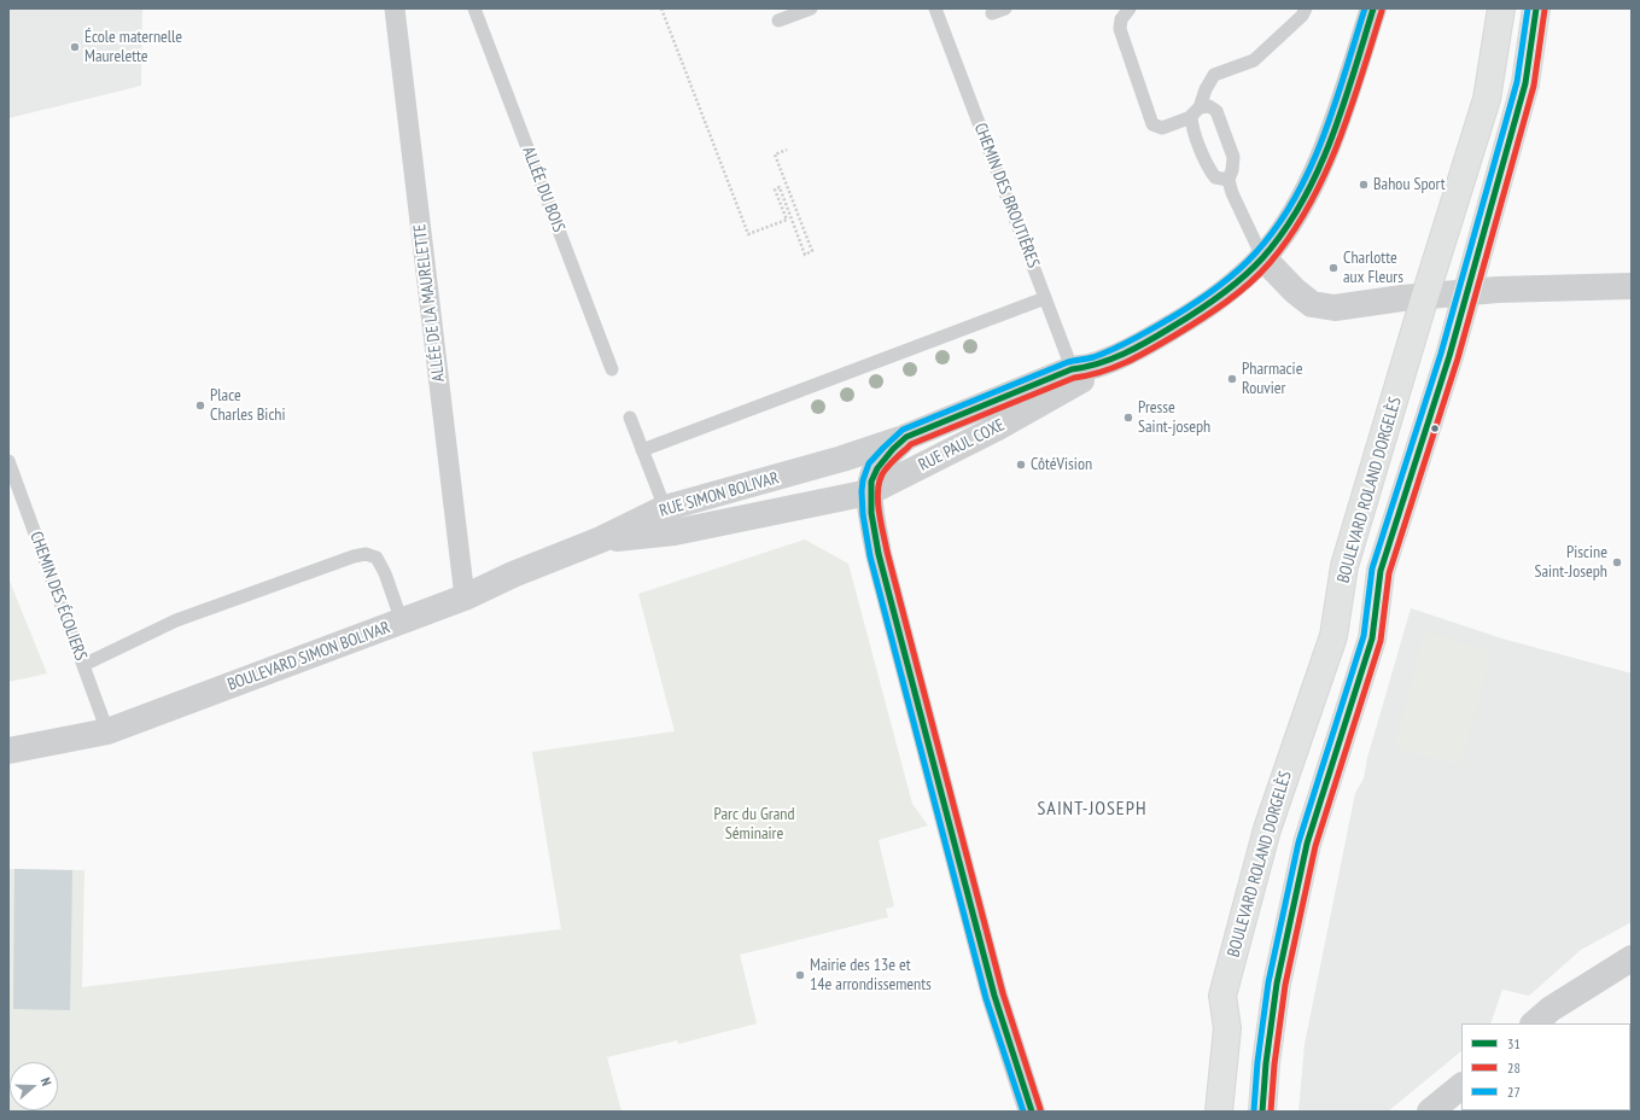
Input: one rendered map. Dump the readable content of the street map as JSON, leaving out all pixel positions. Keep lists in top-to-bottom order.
{
  "streets": {
    "main road": ["BOULEVARD ROLAND DORGELÈS"],
    "street": [
      "ALLÉE DE LA MAURELETTE",
      "RUE PAUL COXE",
      "RUE SIMON BOLIVAR",
      "BOULEVARD SIMON BOLIVAR"
    ],
    "lane": ["ALLÉE DU BOIS", "CHEMIN DES BROUTIÈRES", "CHEMIN DES ÉCOLIERS"]
  },
  "crossings": [
    ["CHEMIN DES BROUTIÈRES", "RUE PAUL COXE"],
    ["ALLÉE DE LA MAURELETTE", "BOULEVARD SIMON BOLIVAR"],
    ["RUE PAUL COXE", "RUE SIMON BOLIVAR"],
    ["RUE SIMON BOLIVAR", "BOULEVARD SIMON BOLIVAR"],
    ["CHEMIN DES ÉCOLIERS", "BOULEVARD SIMON BOLIVAR"]
  ],
  "districts": ["SAINT-JOSEPH"],
  "parks": ["Parc du Grand Séminaire"],
  "places": [
    "École maternelle Maurelette",
    "Bahou Sport",
    "Charlotte aux Fleurs",
    "Pharmacie Rouvier",
    "Place Charles Bichi",
    "Presse Saint-joseph",
    "CôtéVision",
    "Piscine Saint-Joseph",
    "Mairie des 13e et 14e arrondissements"
  ],
  "lines": ["transit line 31", "transit line 27", "transit line 28"],
  "legend": ["31", "28", "27"],
  "north": "right"
}
